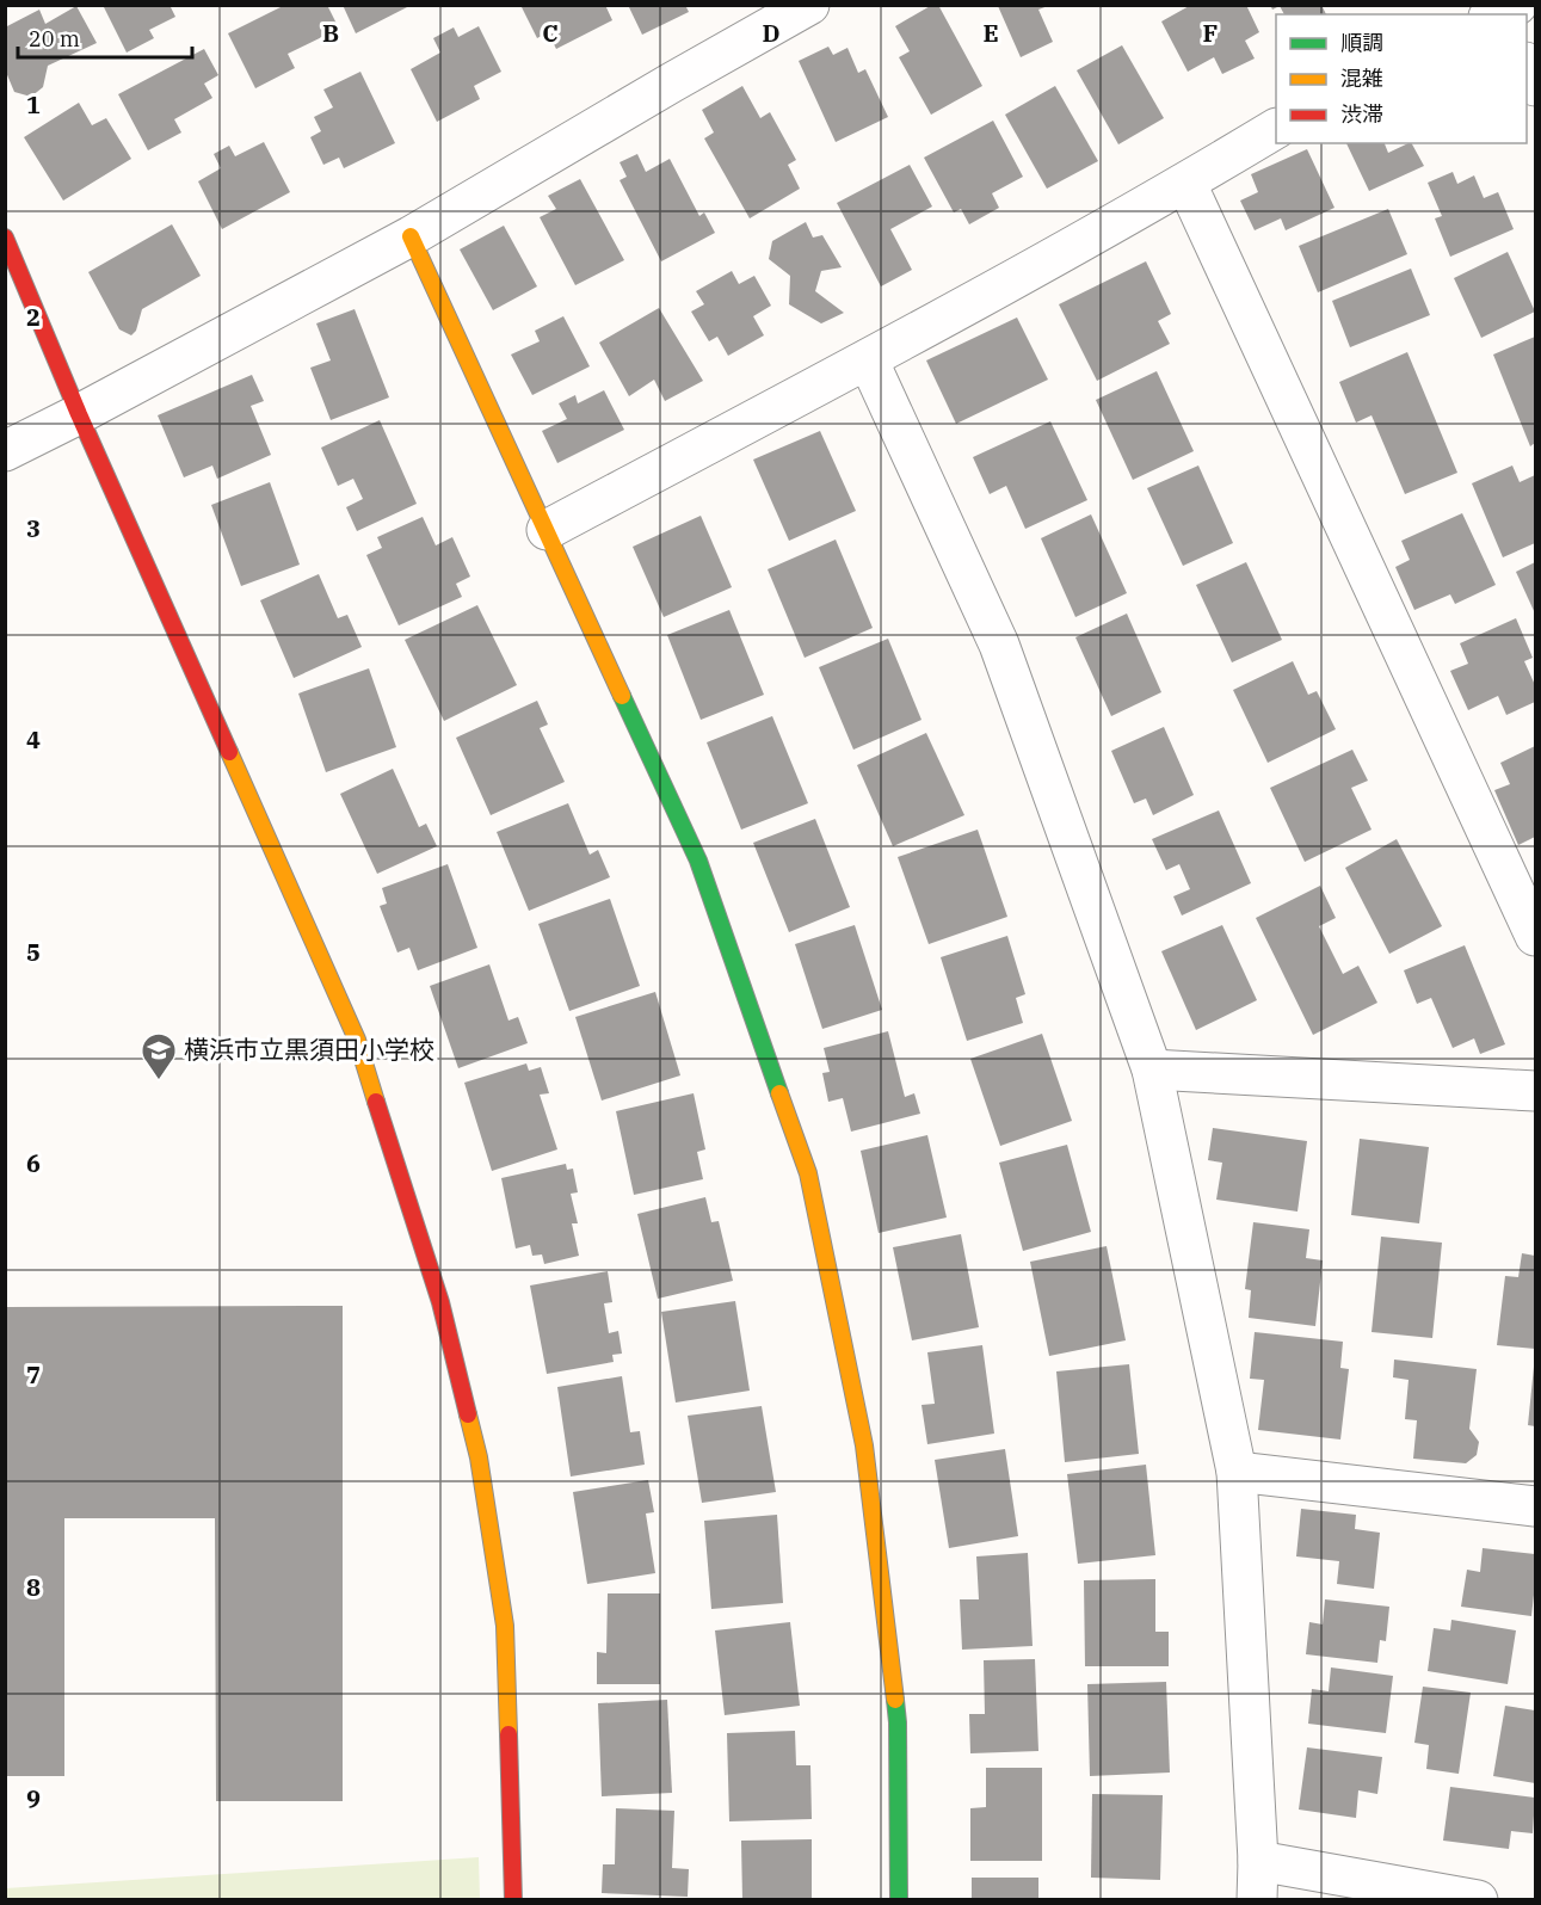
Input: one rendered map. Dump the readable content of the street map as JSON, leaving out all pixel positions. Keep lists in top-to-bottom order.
{
  "places": {
    "school or university": ["横浜市立黒須田小学校"]
  },
  "legend": ["順調", "混雑", "渋滞"],
  "scale_bar": "20 m",
  "grid": {
    "columns": [
      "B",
      "C",
      "D",
      "E",
      "F"
    ],
    "rows": [
      "1",
      "2",
      "3",
      "4",
      "5",
      "6",
      "7",
      "8",
      "9"
    ]
  }
}
